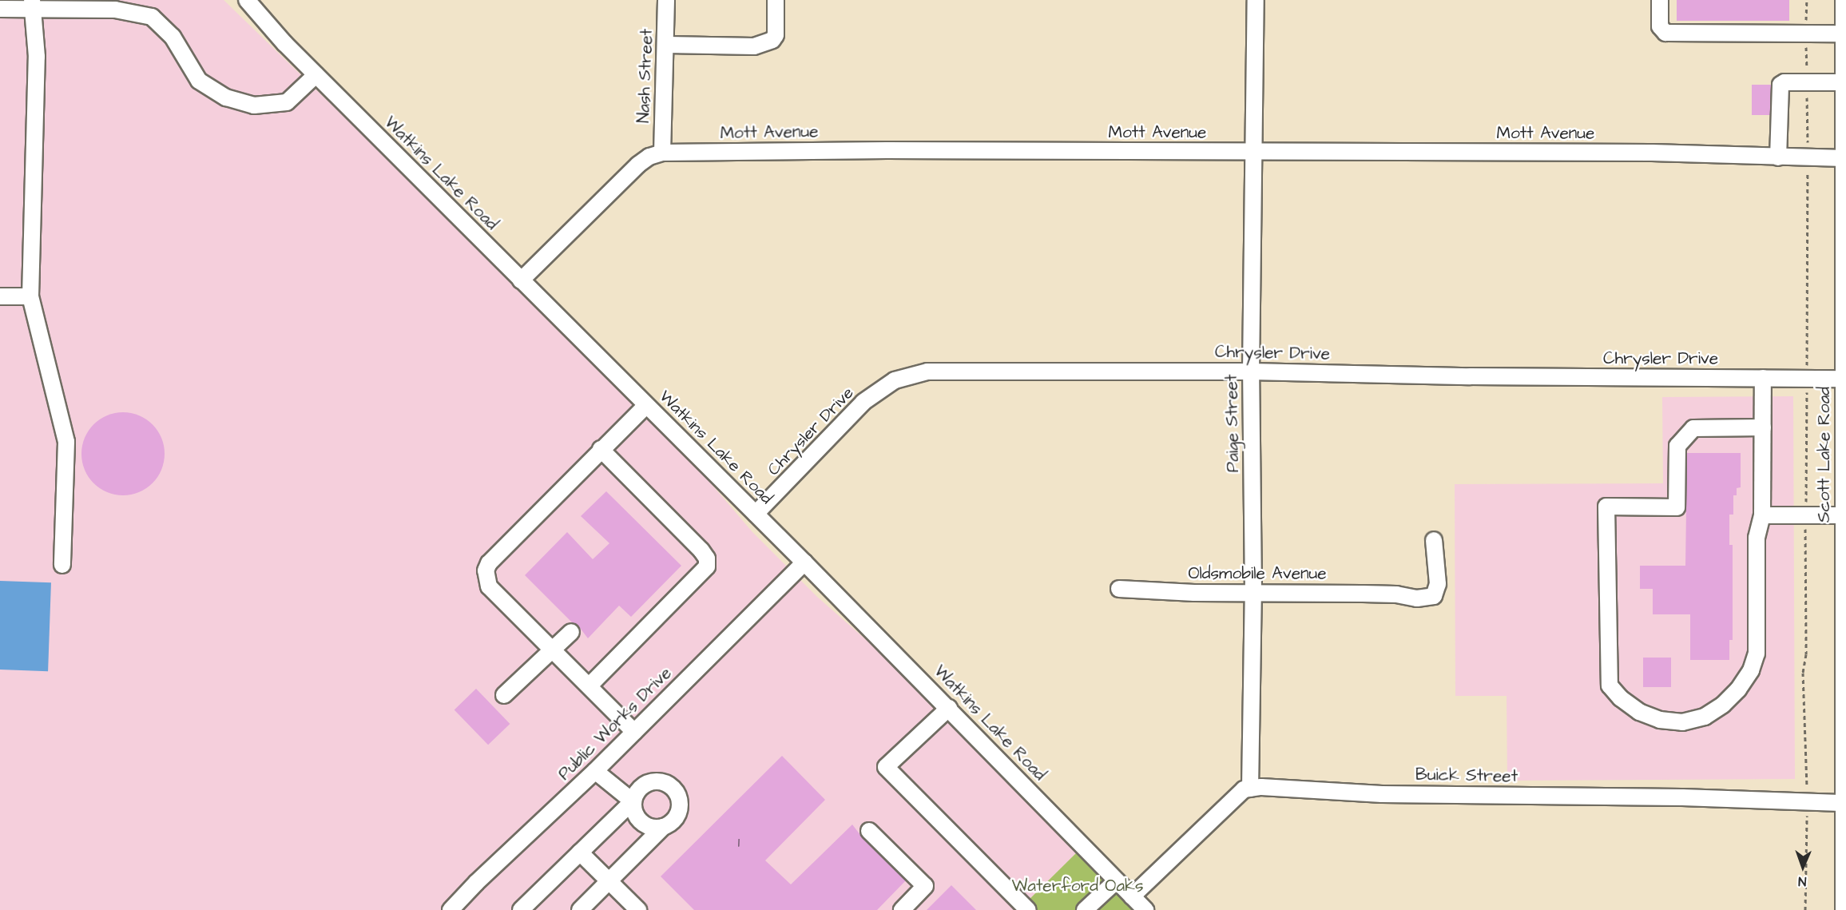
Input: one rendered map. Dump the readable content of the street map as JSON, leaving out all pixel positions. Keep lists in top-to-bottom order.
{
  "streets": {
    "street": [
      "Nash Street",
      "Mott Avenue",
      "Watkins Lake Road",
      "Chrysler Drive",
      "Paige Street",
      "Scott Lake Road",
      "Oldsmobile Avenue",
      "Public Works Drive",
      "Buick Street"
    ]
  },
  "crossings": [
    ["Nash Street", "Mott Avenue"],
    ["Mott Avenue", "Watkins Lake Road"],
    ["Mott Avenue", "Paige Street"],
    ["Mott Avenue", "Scott Lake Road"],
    ["Watkins Lake Road", "Chrysler Drive"],
    ["Watkins Lake Road", "Public Works Drive"],
    ["Chrysler Drive", "Paige Street"],
    ["Chrysler Drive", "Scott Lake Road"],
    ["Paige Street", "Oldsmobile Avenue"],
    ["Paige Street", "Buick Street"],
    ["Scott Lake Road", "Buick Street"]
  ],
  "parks": ["Waterford Oaks"],
  "house_numbers": ["1"],
  "north": "bottom"
}
